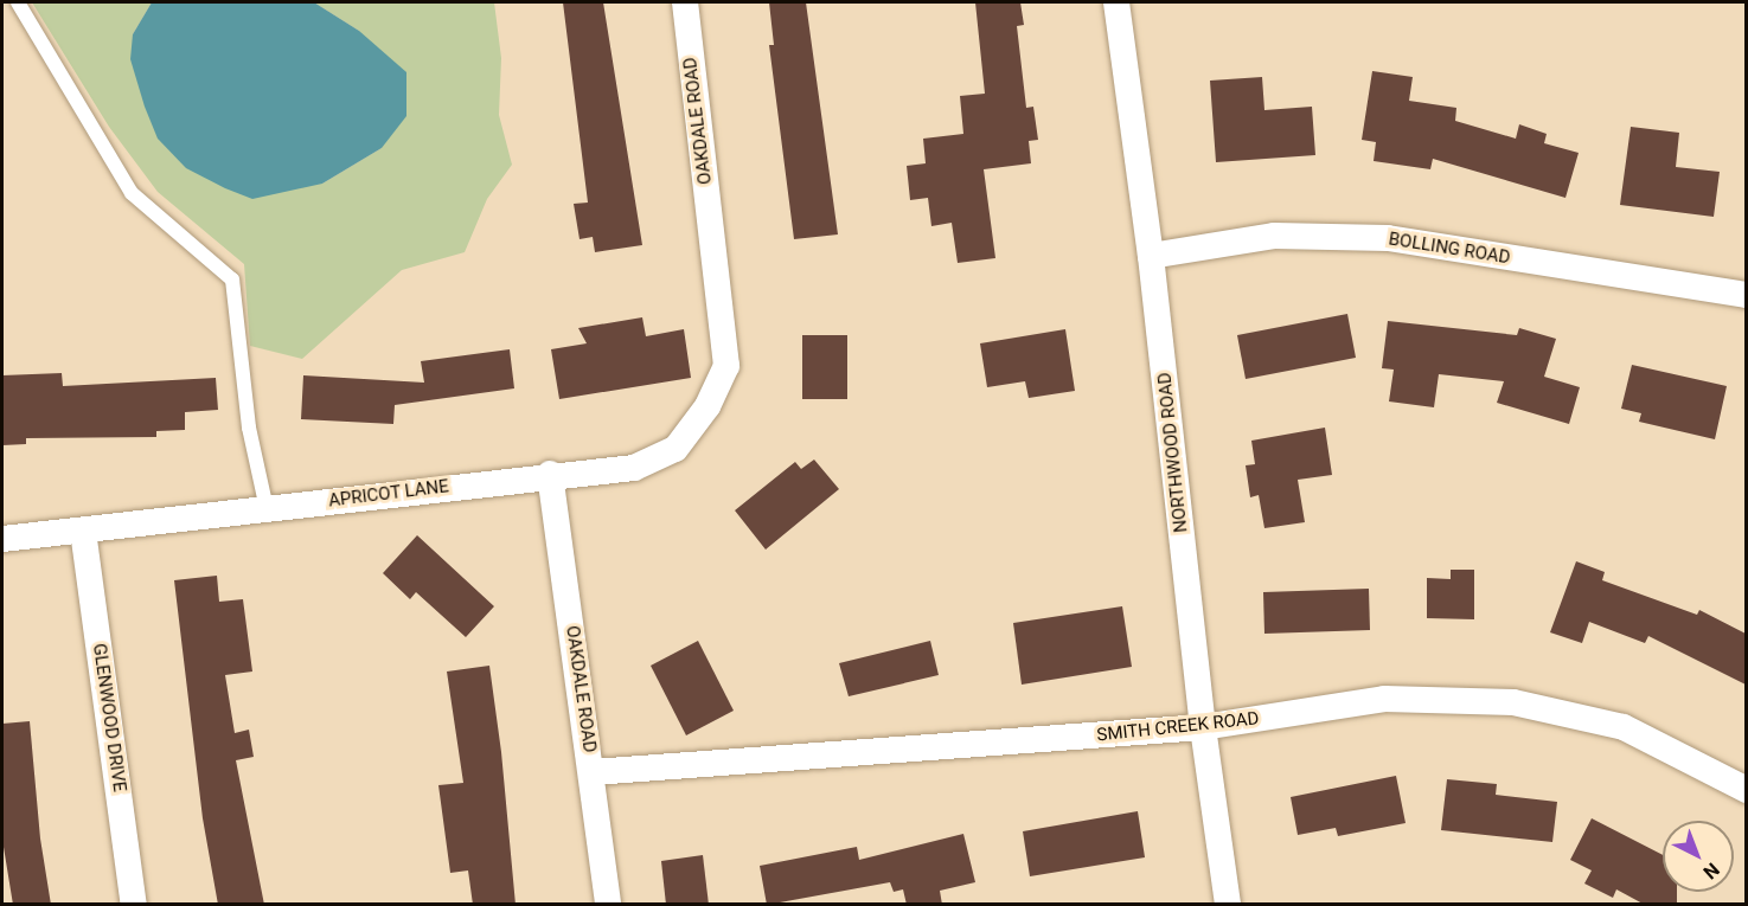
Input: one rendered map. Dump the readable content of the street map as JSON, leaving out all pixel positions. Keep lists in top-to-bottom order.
{
  "streets": {
    "street": [
      "OAKDALE ROAD",
      "BOLLING ROAD",
      "NORTHWOOD ROAD",
      "APRICOT LANE",
      "GLENWOOD DRIVE",
      "SMITH CREEK ROAD"
    ]
  },
  "crossings": [
    ["OAKDALE ROAD", "APRICOT LANE"],
    ["OAKDALE ROAD", "SMITH CREEK ROAD"],
    ["BOLLING ROAD", "NORTHWOOD ROAD"],
    ["NORTHWOOD ROAD", "SMITH CREEK ROAD"],
    ["APRICOT LANE", "GLENWOOD DRIVE"]
  ],
  "north": "bottom right"
}
